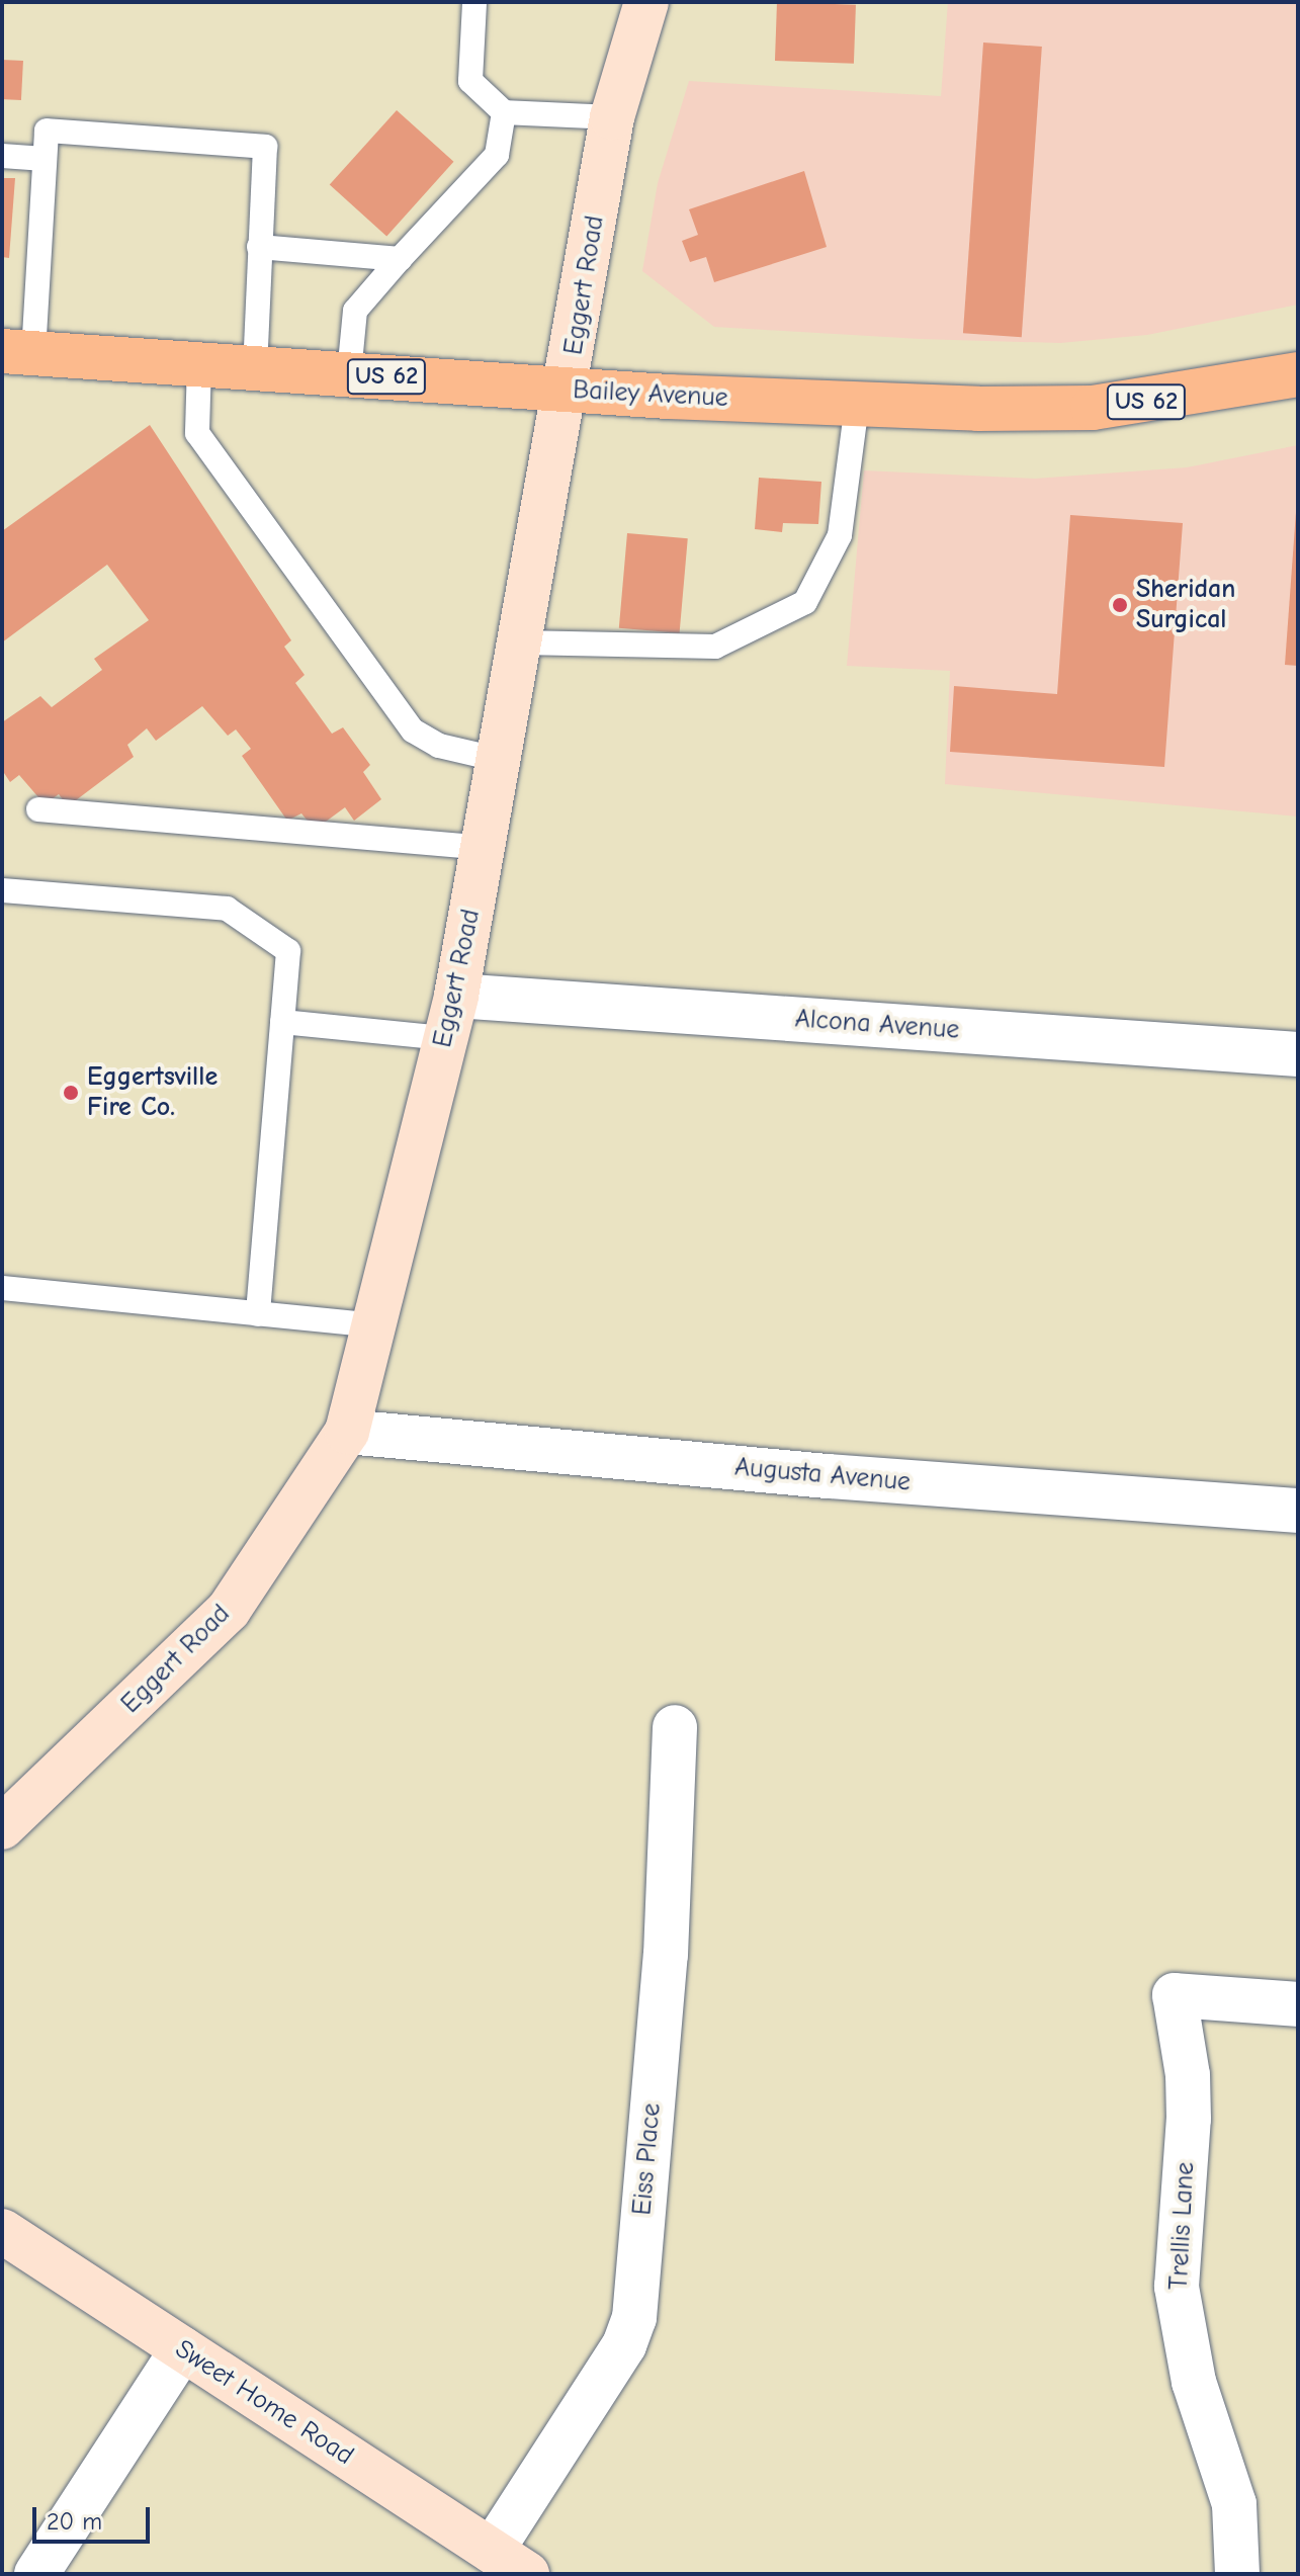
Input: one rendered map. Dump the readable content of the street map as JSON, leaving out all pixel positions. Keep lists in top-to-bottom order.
{
  "streets": {
    "main road": ["US 62", "Bailey Avenue"],
    "street": [
      "Eggert Road",
      "Alcona Avenue",
      "Augusta Avenue",
      "Eiss Place",
      "Trellis Lane",
      "Sweet Home Road"
    ]
  },
  "crossings": [
    ["Eggert Road", "Bailey Avenue"],
    ["Eggert Road", "Alcona Avenue"],
    ["Eggert Road", "Augusta Avenue"],
    ["Eiss Place", "Sweet Home Road"]
  ],
  "places": ["Sheridan Surgical", "Eggertsville Fire Co."],
  "scale_bar": "20 m"
}
